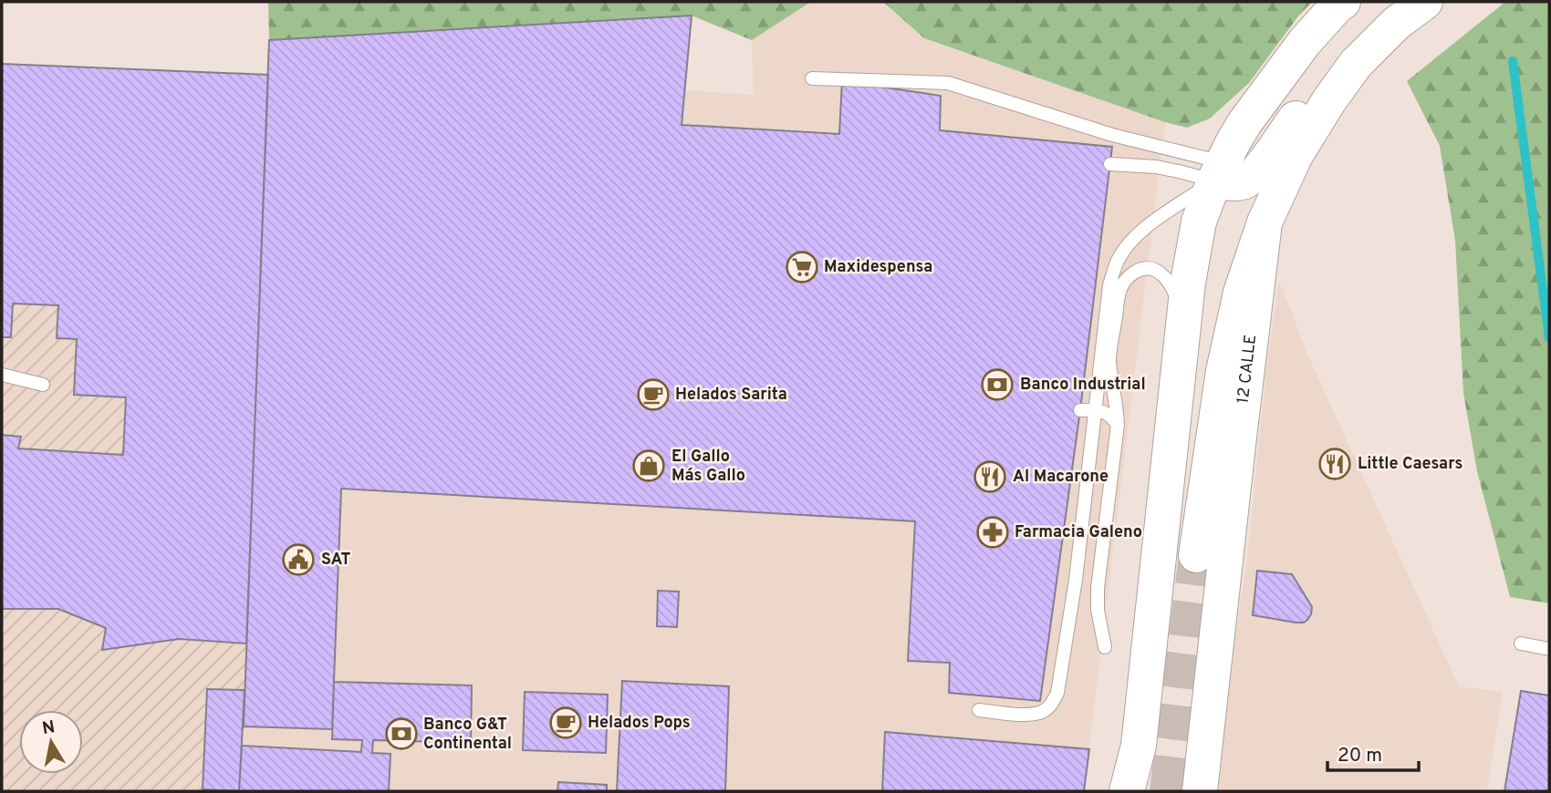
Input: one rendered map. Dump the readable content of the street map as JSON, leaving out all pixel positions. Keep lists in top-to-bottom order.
{
  "streets": {
    "main road": ["12 CALLE"]
  },
  "places": {
    "supermarket": ["Maxidespensa"],
    "bank": ["Banco Industrial", "Banco G&T Continental"],
    "cafe": ["Helados Sarita", "Helados Pops"],
    "restaurant": ["Little Caesars", "Al Macarone"],
    "shop": ["El Gallo Más Gallo"],
    "pharmacy": ["Farmacia Galeno"],
    "public building": ["SAT"]
  },
  "scale_bar": "20 m",
  "north": "top"
}
